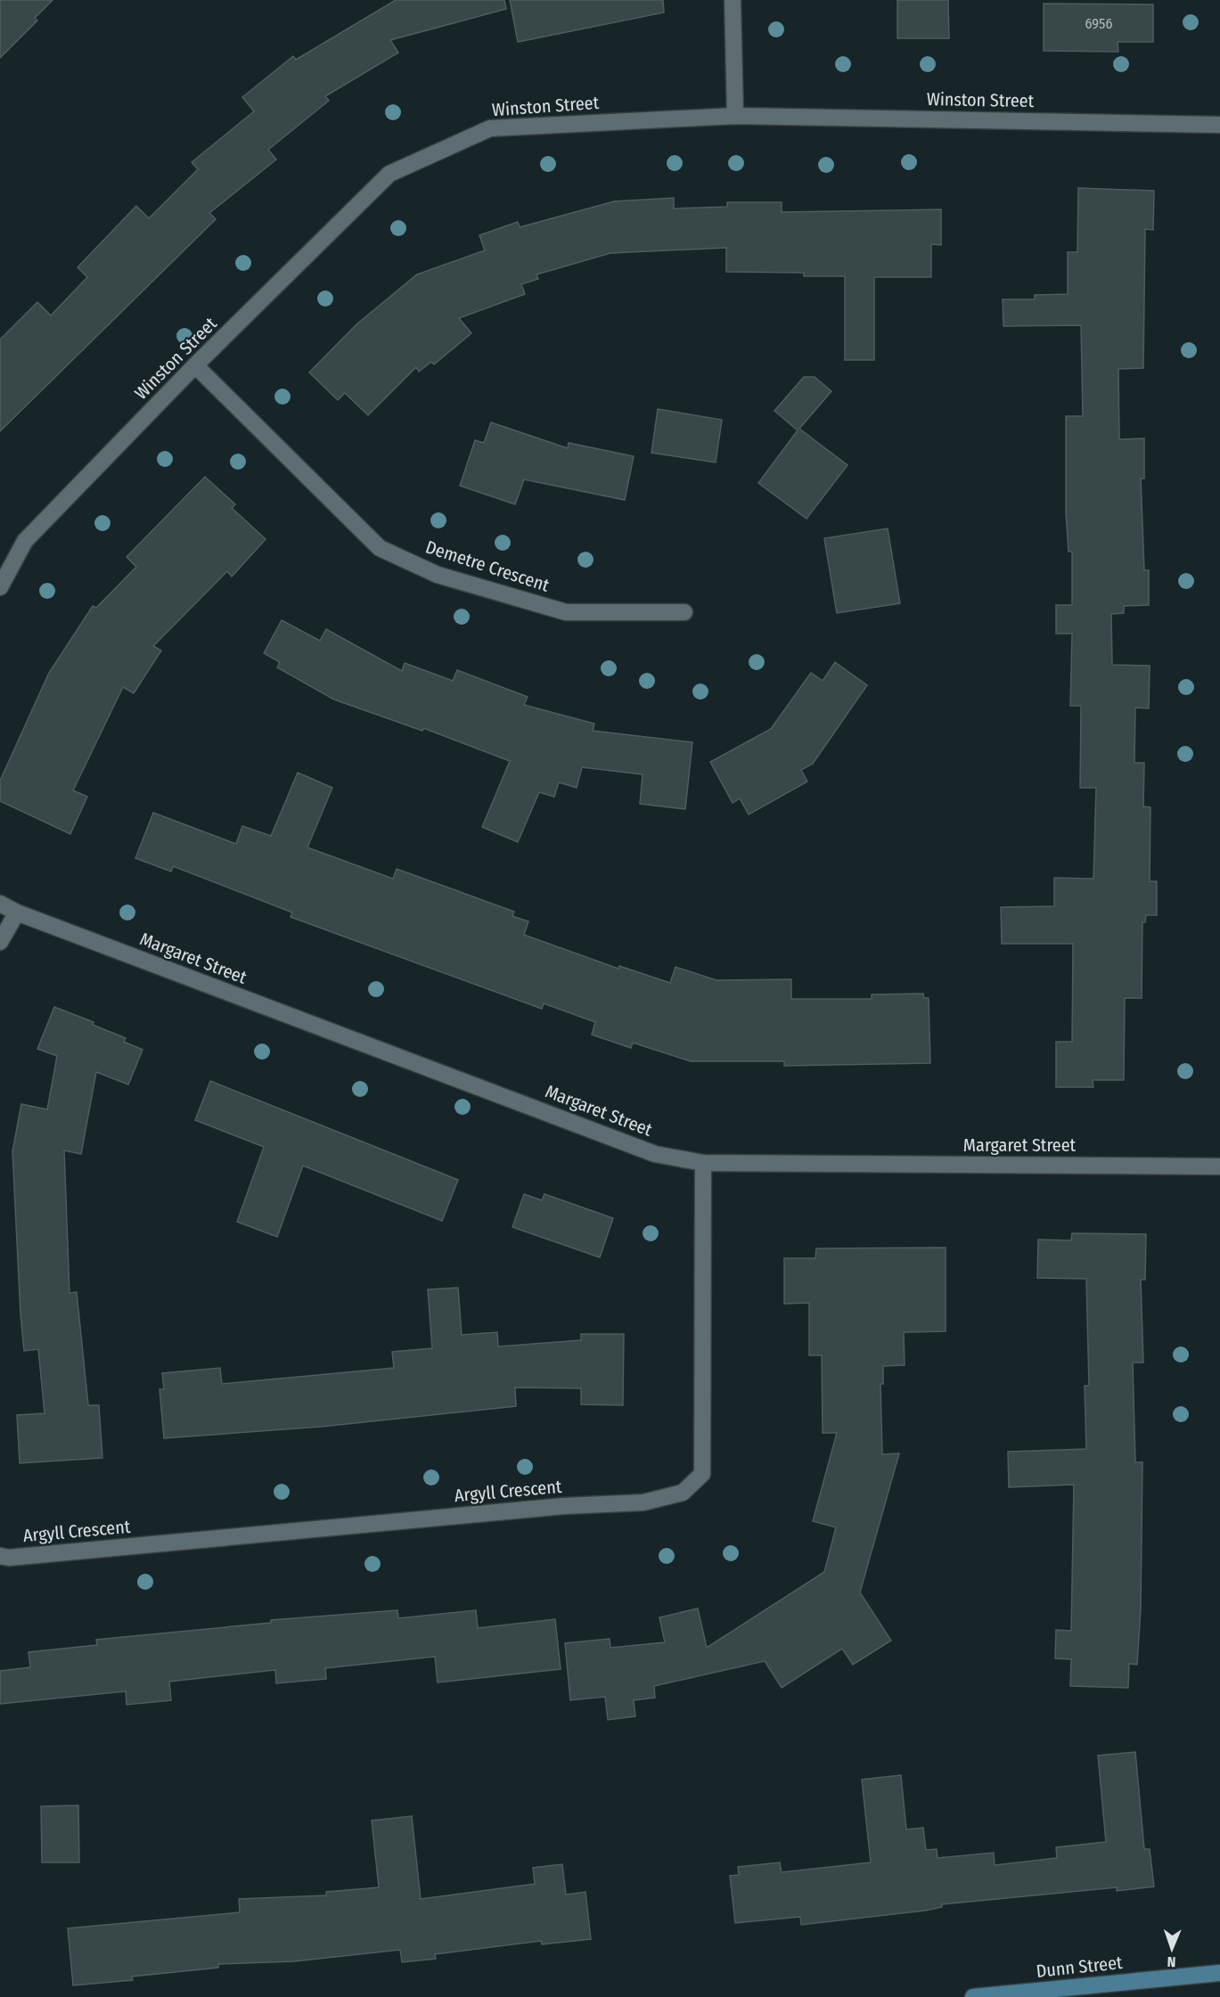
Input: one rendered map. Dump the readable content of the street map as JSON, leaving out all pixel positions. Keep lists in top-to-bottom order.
{
  "streets": {
    "street": [
      "Winston Street",
      "Demetre Crescent",
      "Margaret Street",
      "Argyll Crescent",
      "Dunn Street"
    ]
  },
  "crossings": [
    ["Winston Street", "Demetre Crescent"],
    ["Margaret Street", "Argyll Crescent"]
  ],
  "house_numbers": ["6956"],
  "north": "bottom"
}
